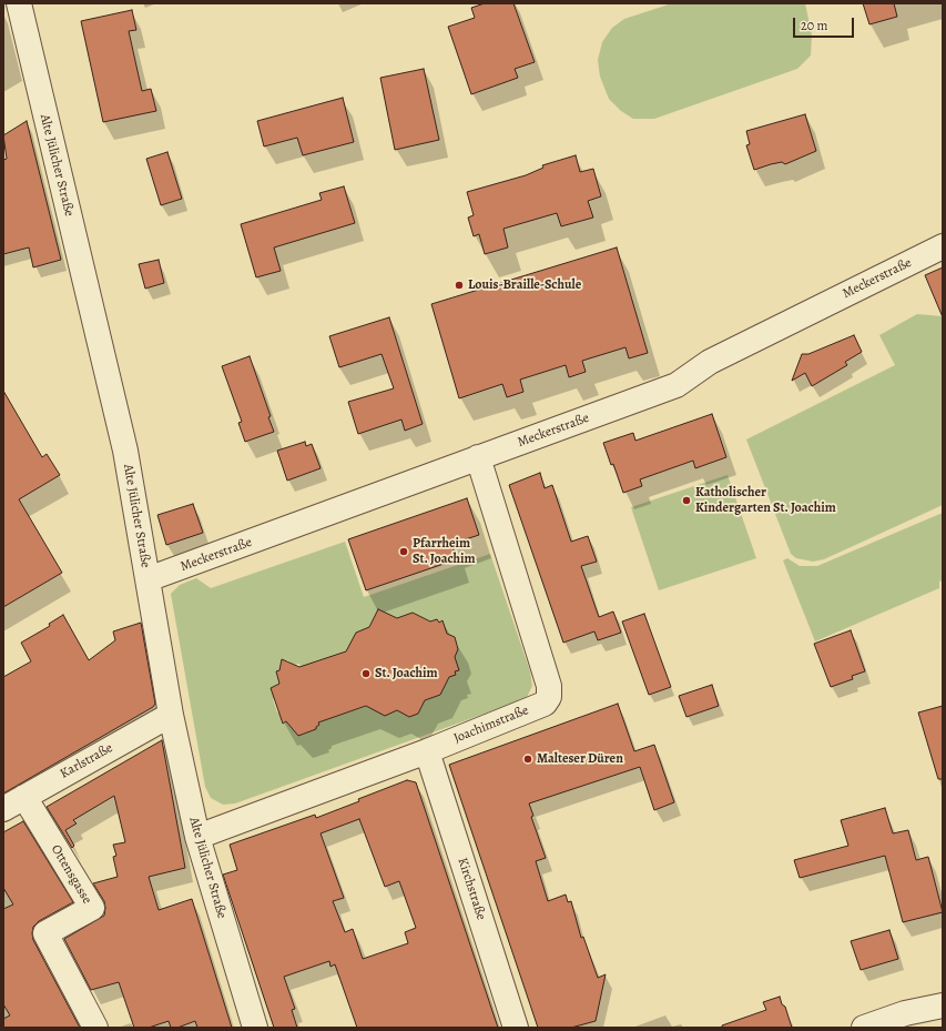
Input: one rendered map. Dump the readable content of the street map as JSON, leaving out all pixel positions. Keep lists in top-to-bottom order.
{
  "streets": {
    "street": [
      "Alte Jülicher Straße",
      "Meckerstraße",
      "Joachimstraße",
      "Karlstraße",
      "Ottensgasse",
      "Kirchstraße"
    ]
  },
  "crossings": [
    ["Alte Jülicher Straße", "Meckerstraße"],
    ["Alte Jülicher Straße", "Joachimstraße"],
    ["Alte Jülicher Straße", "Karlstraße"],
    ["Meckerstraße", "Joachimstraße"],
    ["Joachimstraße", "Kirchstraße"],
    ["Karlstraße", "Ottensgasse"]
  ],
  "places": [
    "Louis-Braille-Schule",
    "Katholischer Kindergarten St. Joachim",
    "Pfarrheim St. Joachim",
    "St. Joachim",
    "Malteser Düren"
  ],
  "scale_bar": "20 m"
}
